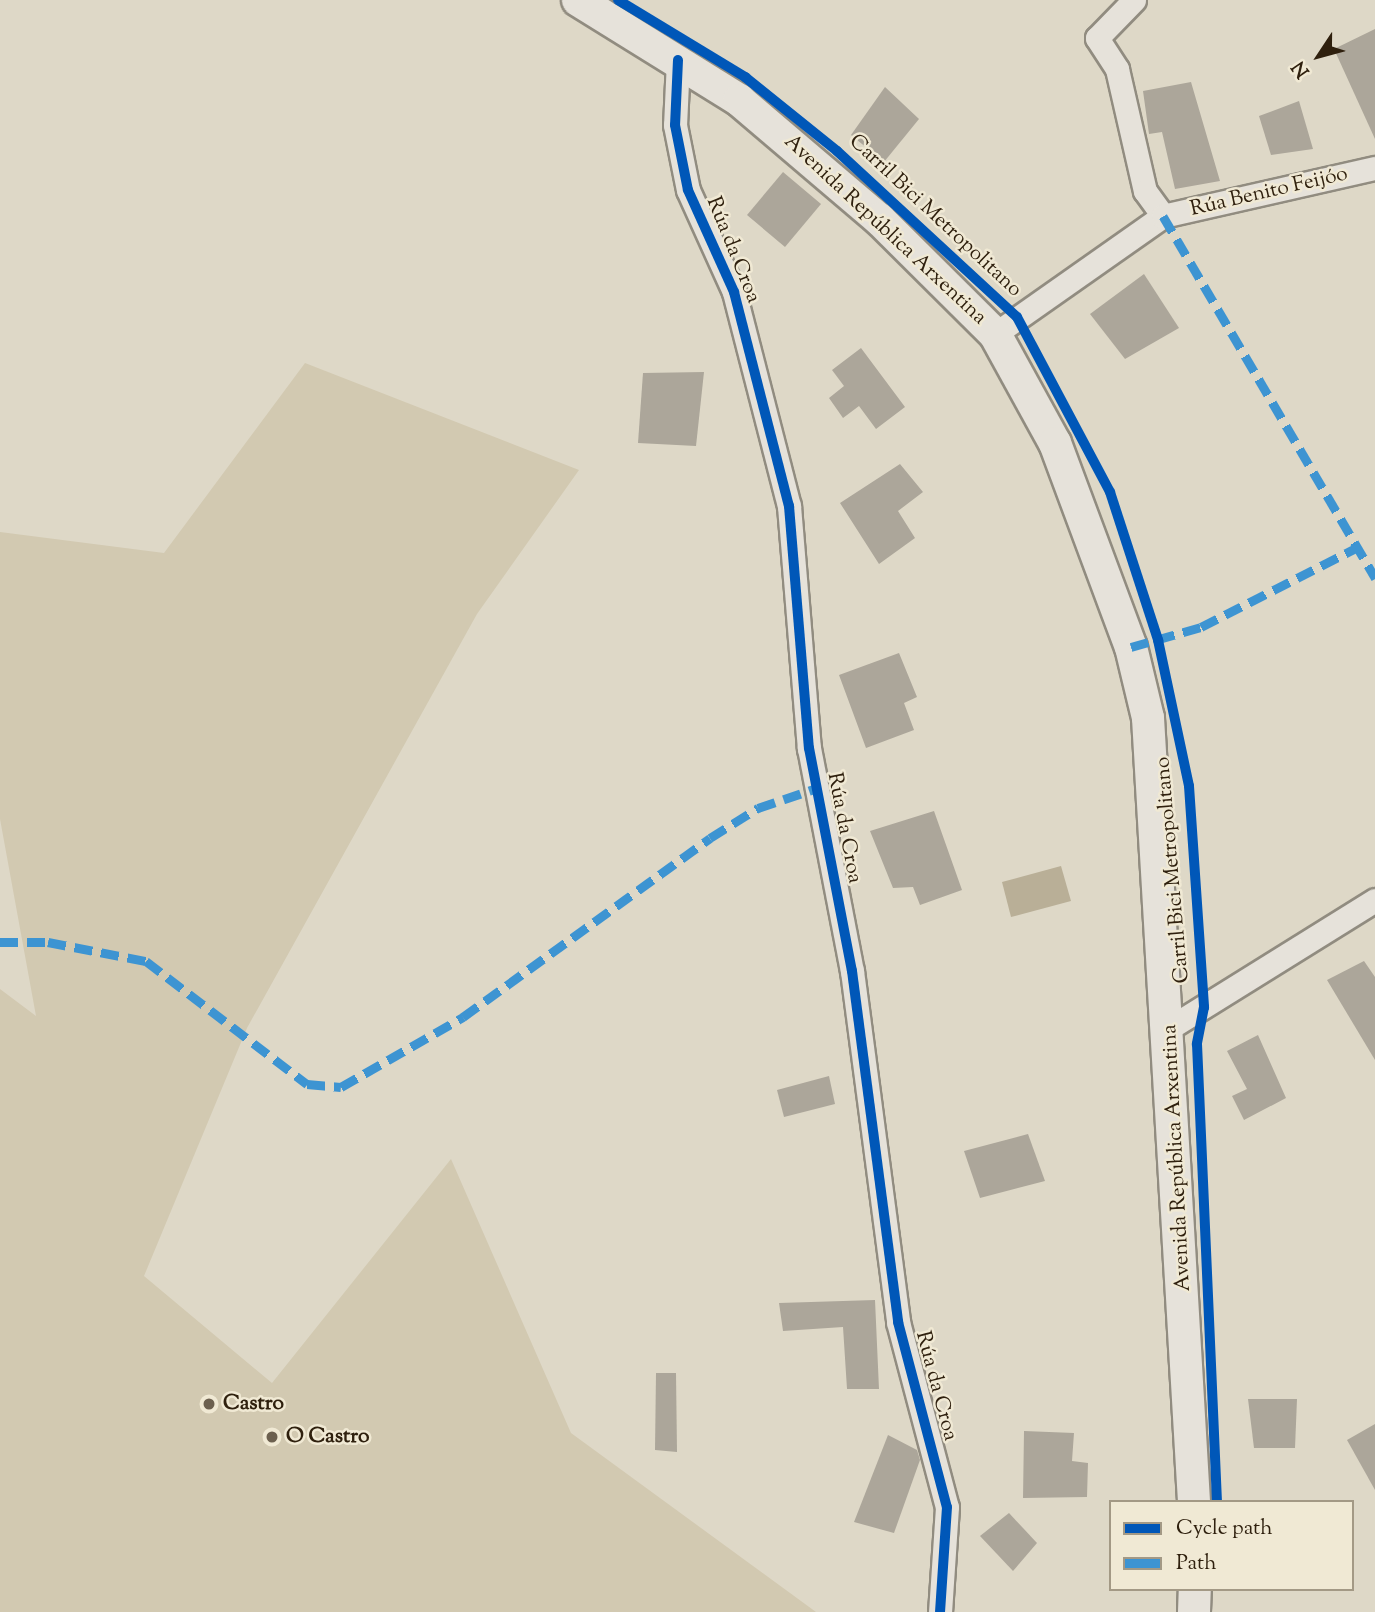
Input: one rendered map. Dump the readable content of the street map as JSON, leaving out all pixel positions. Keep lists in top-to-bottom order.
{
  "streets": {
    "main road": ["Avenida República Arxentina"],
    "street": ["Rúa Benito Feijóo", "Rúa da Croa"],
    "cycle path": ["Carril Bici Metropolitano"]
  },
  "crossings": [
    ["Rúa Benito Feijóo", "Avenida República Arxentina"],
    ["Avenida República Arxentina", "Rúa da Croa"]
  ],
  "places": ["Castro", "O Castro"],
  "legend": ["Cycle path", "Path"],
  "north": "bottom left"
}
